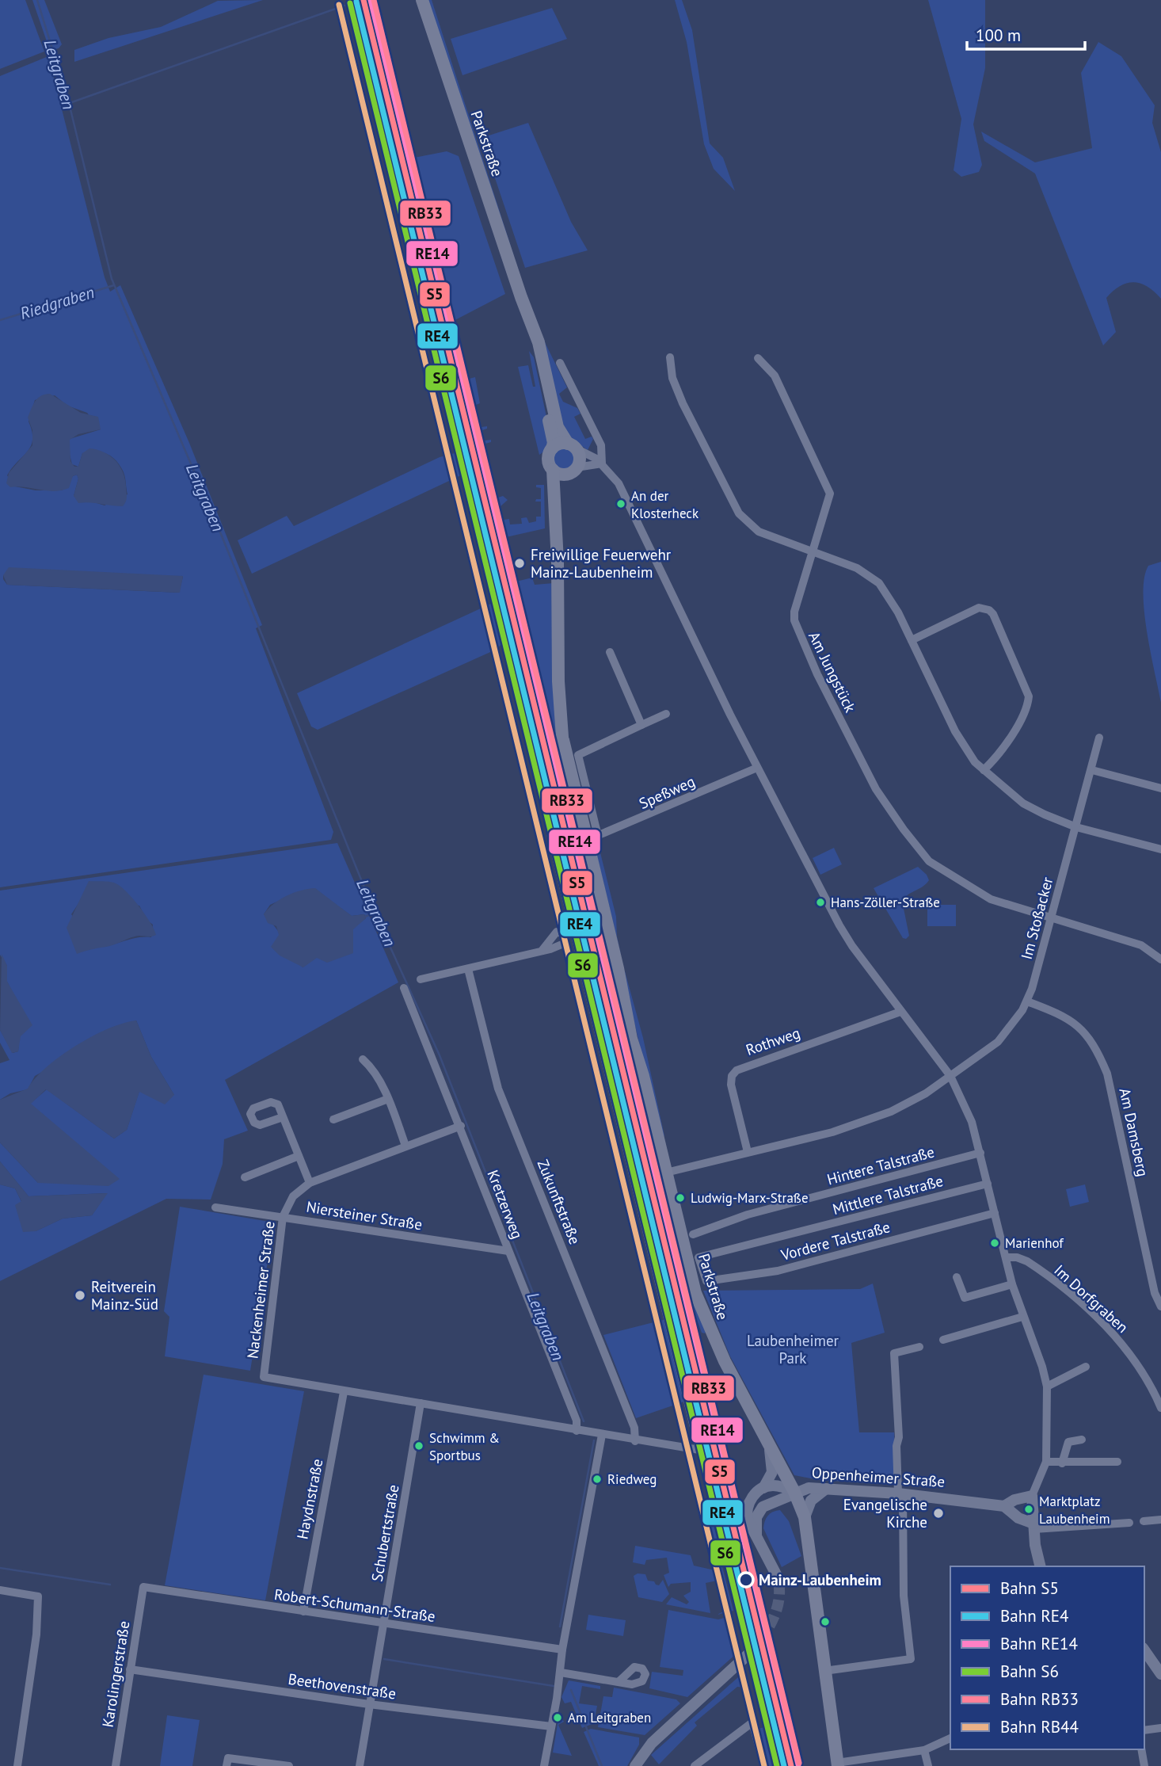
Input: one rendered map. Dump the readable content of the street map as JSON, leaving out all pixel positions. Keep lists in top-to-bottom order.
{
  "streets": {
    "main road": ["Parkstraße", "Oppenheimer Straße"],
    "street": [
      "Am Jungstück",
      "Speßweg",
      "Im Stoßacker",
      "Rothweg",
      "Am Damsberg",
      "Hintere Talstraße",
      "Mittlere Talstraße",
      "Zukunftstraße",
      "Kretzerweg",
      "Niersteiner Straße",
      "Vordere Talstraße",
      "Nackenheimer Straße",
      "Im Dorfgraben",
      "Haydnstraße",
      "Schubertstraße",
      "Robert-Schumann-Straße",
      "Karolingerstraße",
      "Beethovenstraße"
    ]
  },
  "crossings": [
    ["Parkstraße", "Speßweg"],
    ["Parkstraße", "Oppenheimer Straße"],
    ["Am Jungstück", "Im Stoßacker"],
    ["Im Stoßacker", "Am Damsberg"],
    ["Mittlere Talstraße", "Vordere Talstraße"],
    ["Kretzerweg", "Niersteiner Straße"],
    ["Kretzerweg", "Nackenheimer Straße"],
    ["Niersteiner Straße", "Nackenheimer Straße"],
    ["Nackenheimer Straße", "Haydnstraße"],
    ["Haydnstraße", "Robert-Schumann-Straße"],
    ["Schubertstraße", "Robert-Schumann-Straße"],
    ["Schubertstraße", "Beethovenstraße"],
    ["Robert-Schumann-Straße", "Karolingerstraße"],
    ["Karolingerstraße", "Beethovenstraße"]
  ],
  "water": ["Leitgraben", "Riedgraben"],
  "parks": ["Laubenheimer Park"],
  "places": [
    "An der Klosterheck",
    "Freiwillige Feuerwehr Mainz-Laubenheim",
    "Hans-Zöller-Straße",
    "Ludwig-Marx-Straße",
    "Marienhof",
    "Reitverein Mainz-Süd",
    "Schwimm & Sportbus",
    "Riedweg",
    "Marktplatz Laubenheim",
    "Evangelische Kirche",
    "Mainz-Laubenheim",
    "Am Leitgraben"
  ],
  "lines": [
    "rail line S5",
    "rail line RE14",
    "rail line RB33",
    "rail line RE4",
    "rail line S6",
    "rail line RB44"
  ],
  "legend": [
    "Bahn S5",
    "Bahn RE4",
    "Bahn RE14",
    "Bahn S6",
    "Bahn RB33",
    "Bahn RB44"
  ],
  "scale_bar": "100 m"
}
